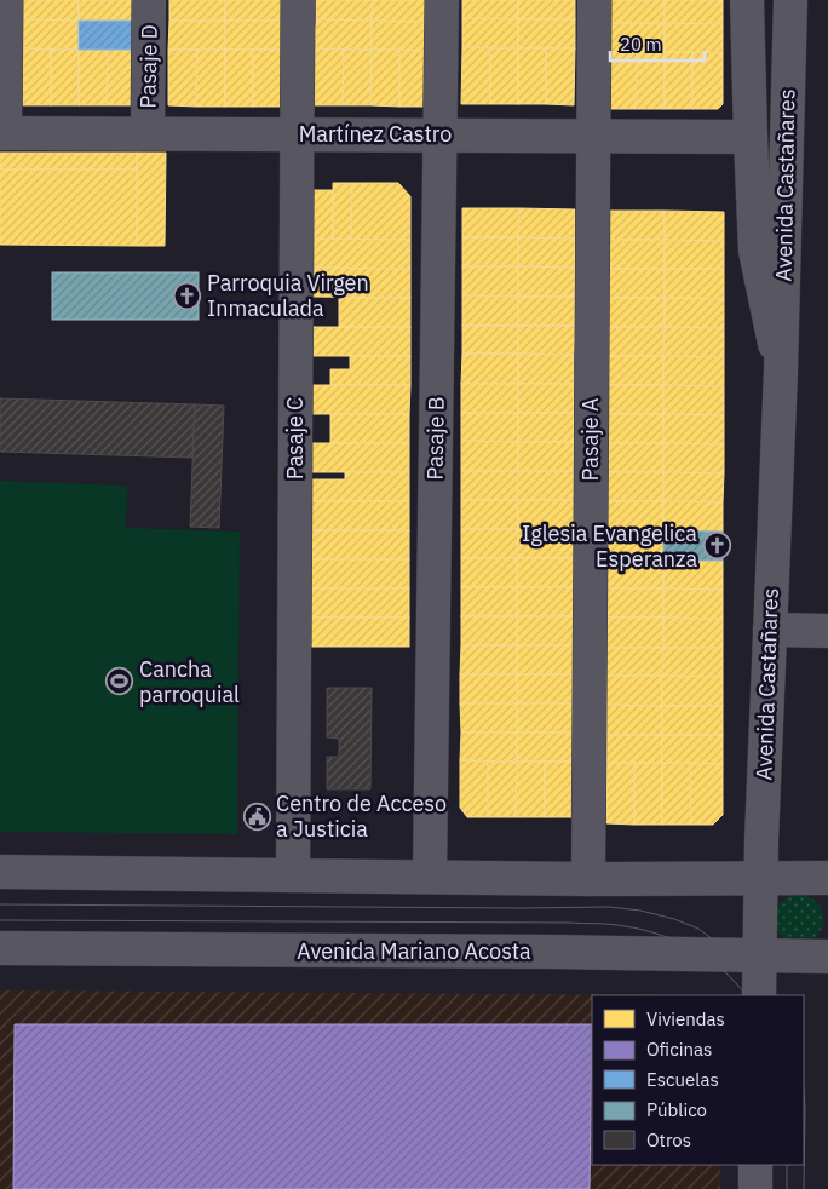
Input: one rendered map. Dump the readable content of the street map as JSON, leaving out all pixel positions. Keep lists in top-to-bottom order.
{
  "streets": {
    "street": [
      "Pasaje D",
      "Martínez Castro",
      "Avenida Castañares",
      "Pasaje C",
      "Pasaje B",
      "Pasaje A",
      "Avenida Mariano Acosta"
    ]
  },
  "crossings": [
    ["Pasaje D", "Martínez Castro"],
    ["Martínez Castro", "Avenida Castañares"],
    ["Martínez Castro", "Pasaje C"],
    ["Martínez Castro", "Pasaje B"],
    ["Martínez Castro", "Pasaje A"],
    ["Avenida Castañares", "Avenida Mariano Acosta"]
  ],
  "places": {
    "church": ["Parroquia Virgen Inmaculada", "Iglesia Evangelica Esperanza"],
    "sports": ["Cancha parroquial"],
    "public building": ["Centro de Acceso a Justicia"]
  },
  "legend": [
    "Viviendas",
    "Oficinas",
    "Escuelas",
    "Público",
    "Otros"
  ],
  "scale_bar": "20 m"
}
